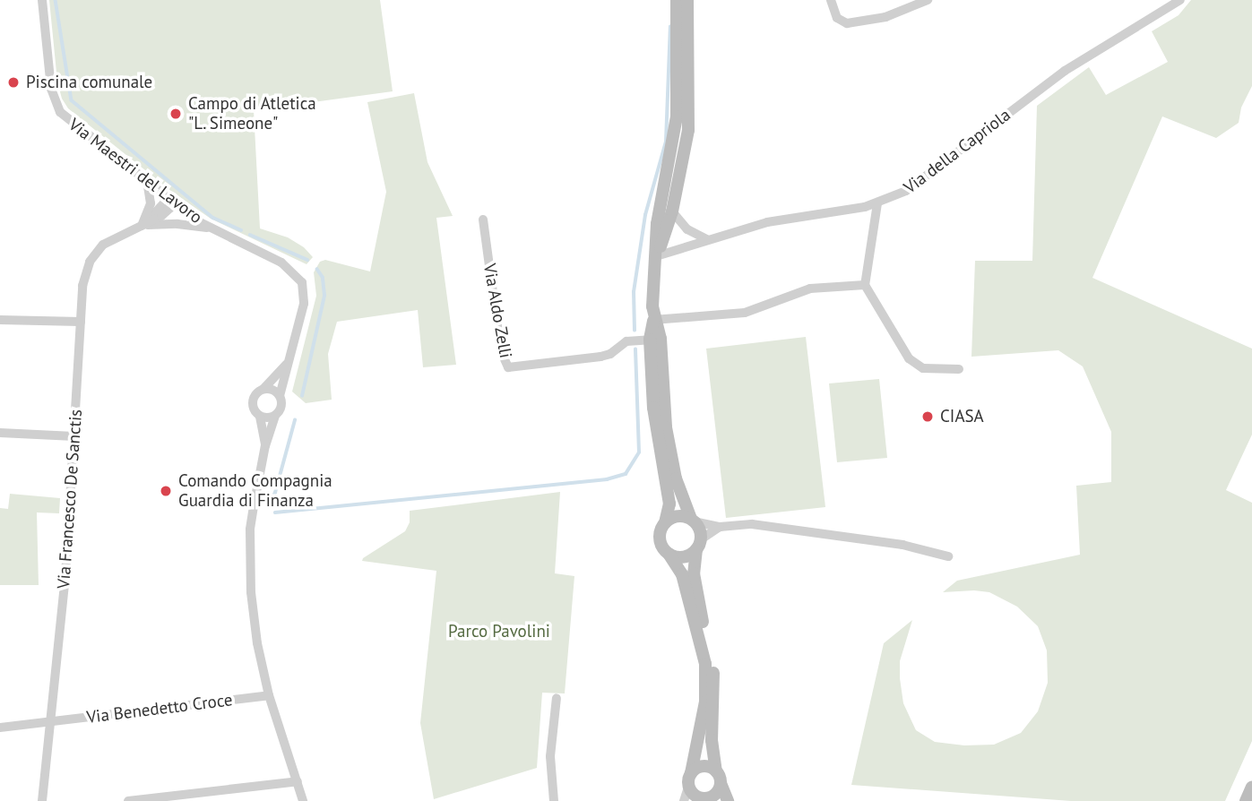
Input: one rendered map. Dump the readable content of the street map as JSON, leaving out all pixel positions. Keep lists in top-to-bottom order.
{
  "streets": {
    "street": [
      "Via della Capriola",
      "Via Maestri del Lavoro",
      "Via Aldo Zelli",
      "Via Francesco De Sanctis",
      "Via Benedetto Croce"
    ]
  },
  "crossings": [
    ["Via Maestri del Lavoro", "Via Francesco De Sanctis"],
    ["Via Maestri del Lavoro", "Via Benedetto Croce"],
    ["Via Francesco De Sanctis", "Via Benedetto Croce"]
  ],
  "parks": ["Parco Pavolini"],
  "places": [
    "Piscina comunale",
    "Campo di Atletica \"L. Simeone\"",
    "CIASA",
    "Comando Compagnia Guardia di Finanza"
  ]
}
